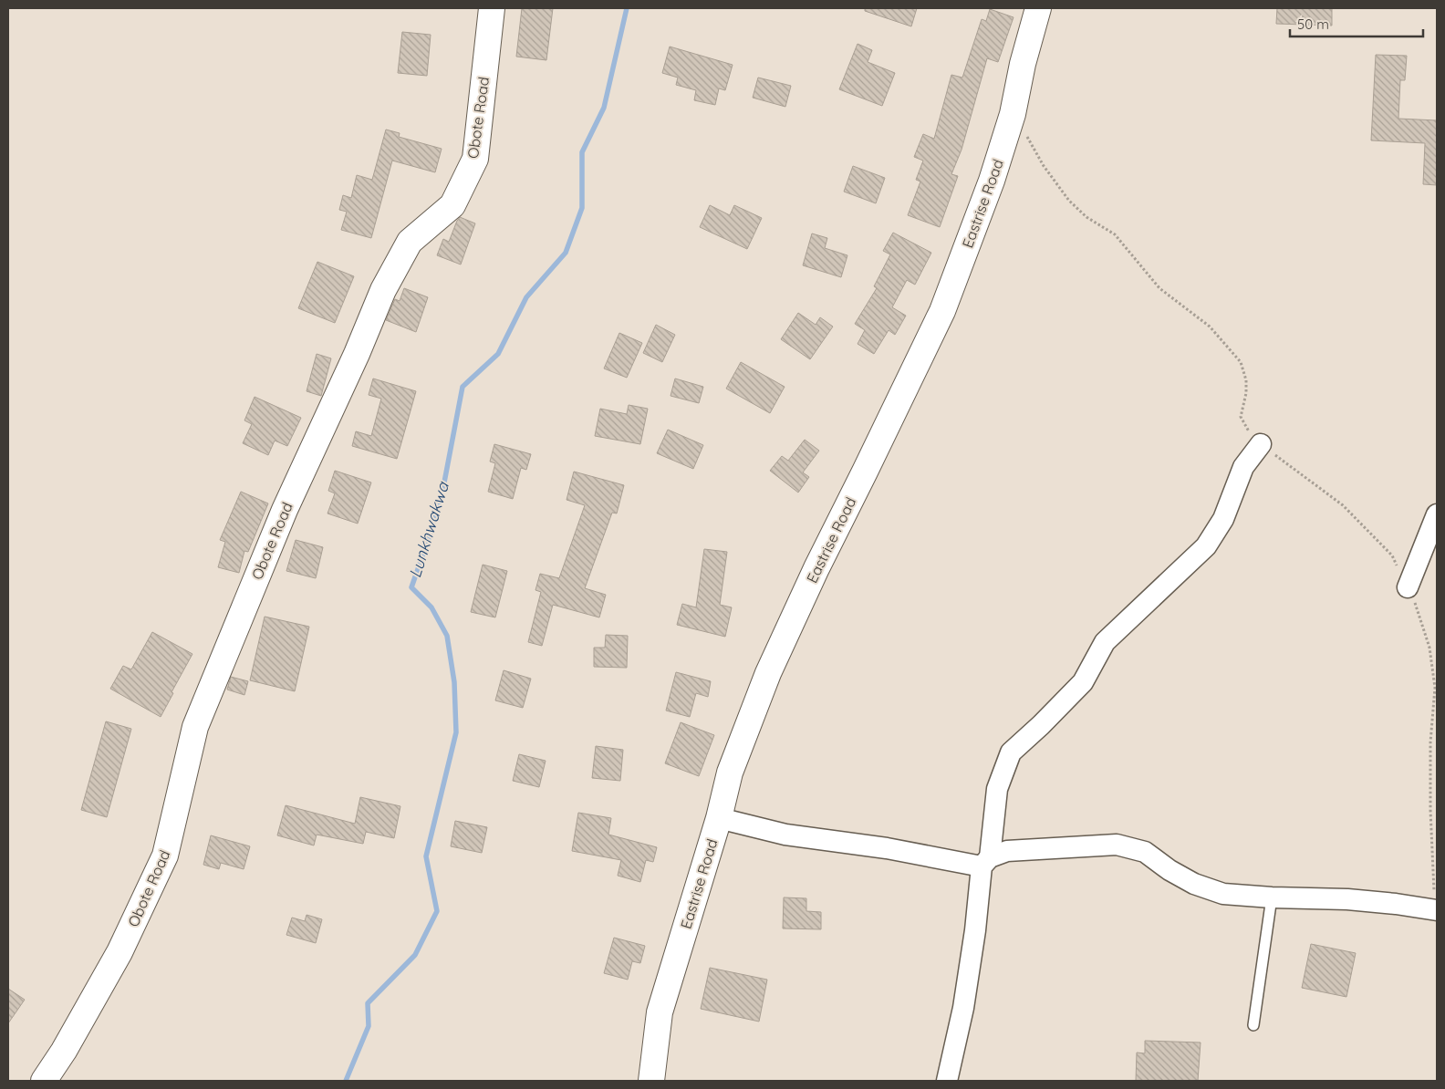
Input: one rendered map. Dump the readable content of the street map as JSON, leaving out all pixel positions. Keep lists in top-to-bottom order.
{
  "streets": {
    "street": ["Obote Road", "Eastrise Road"]
  },
  "water": ["Lunkhwakwa"],
  "scale_bar": "50 m"
}
